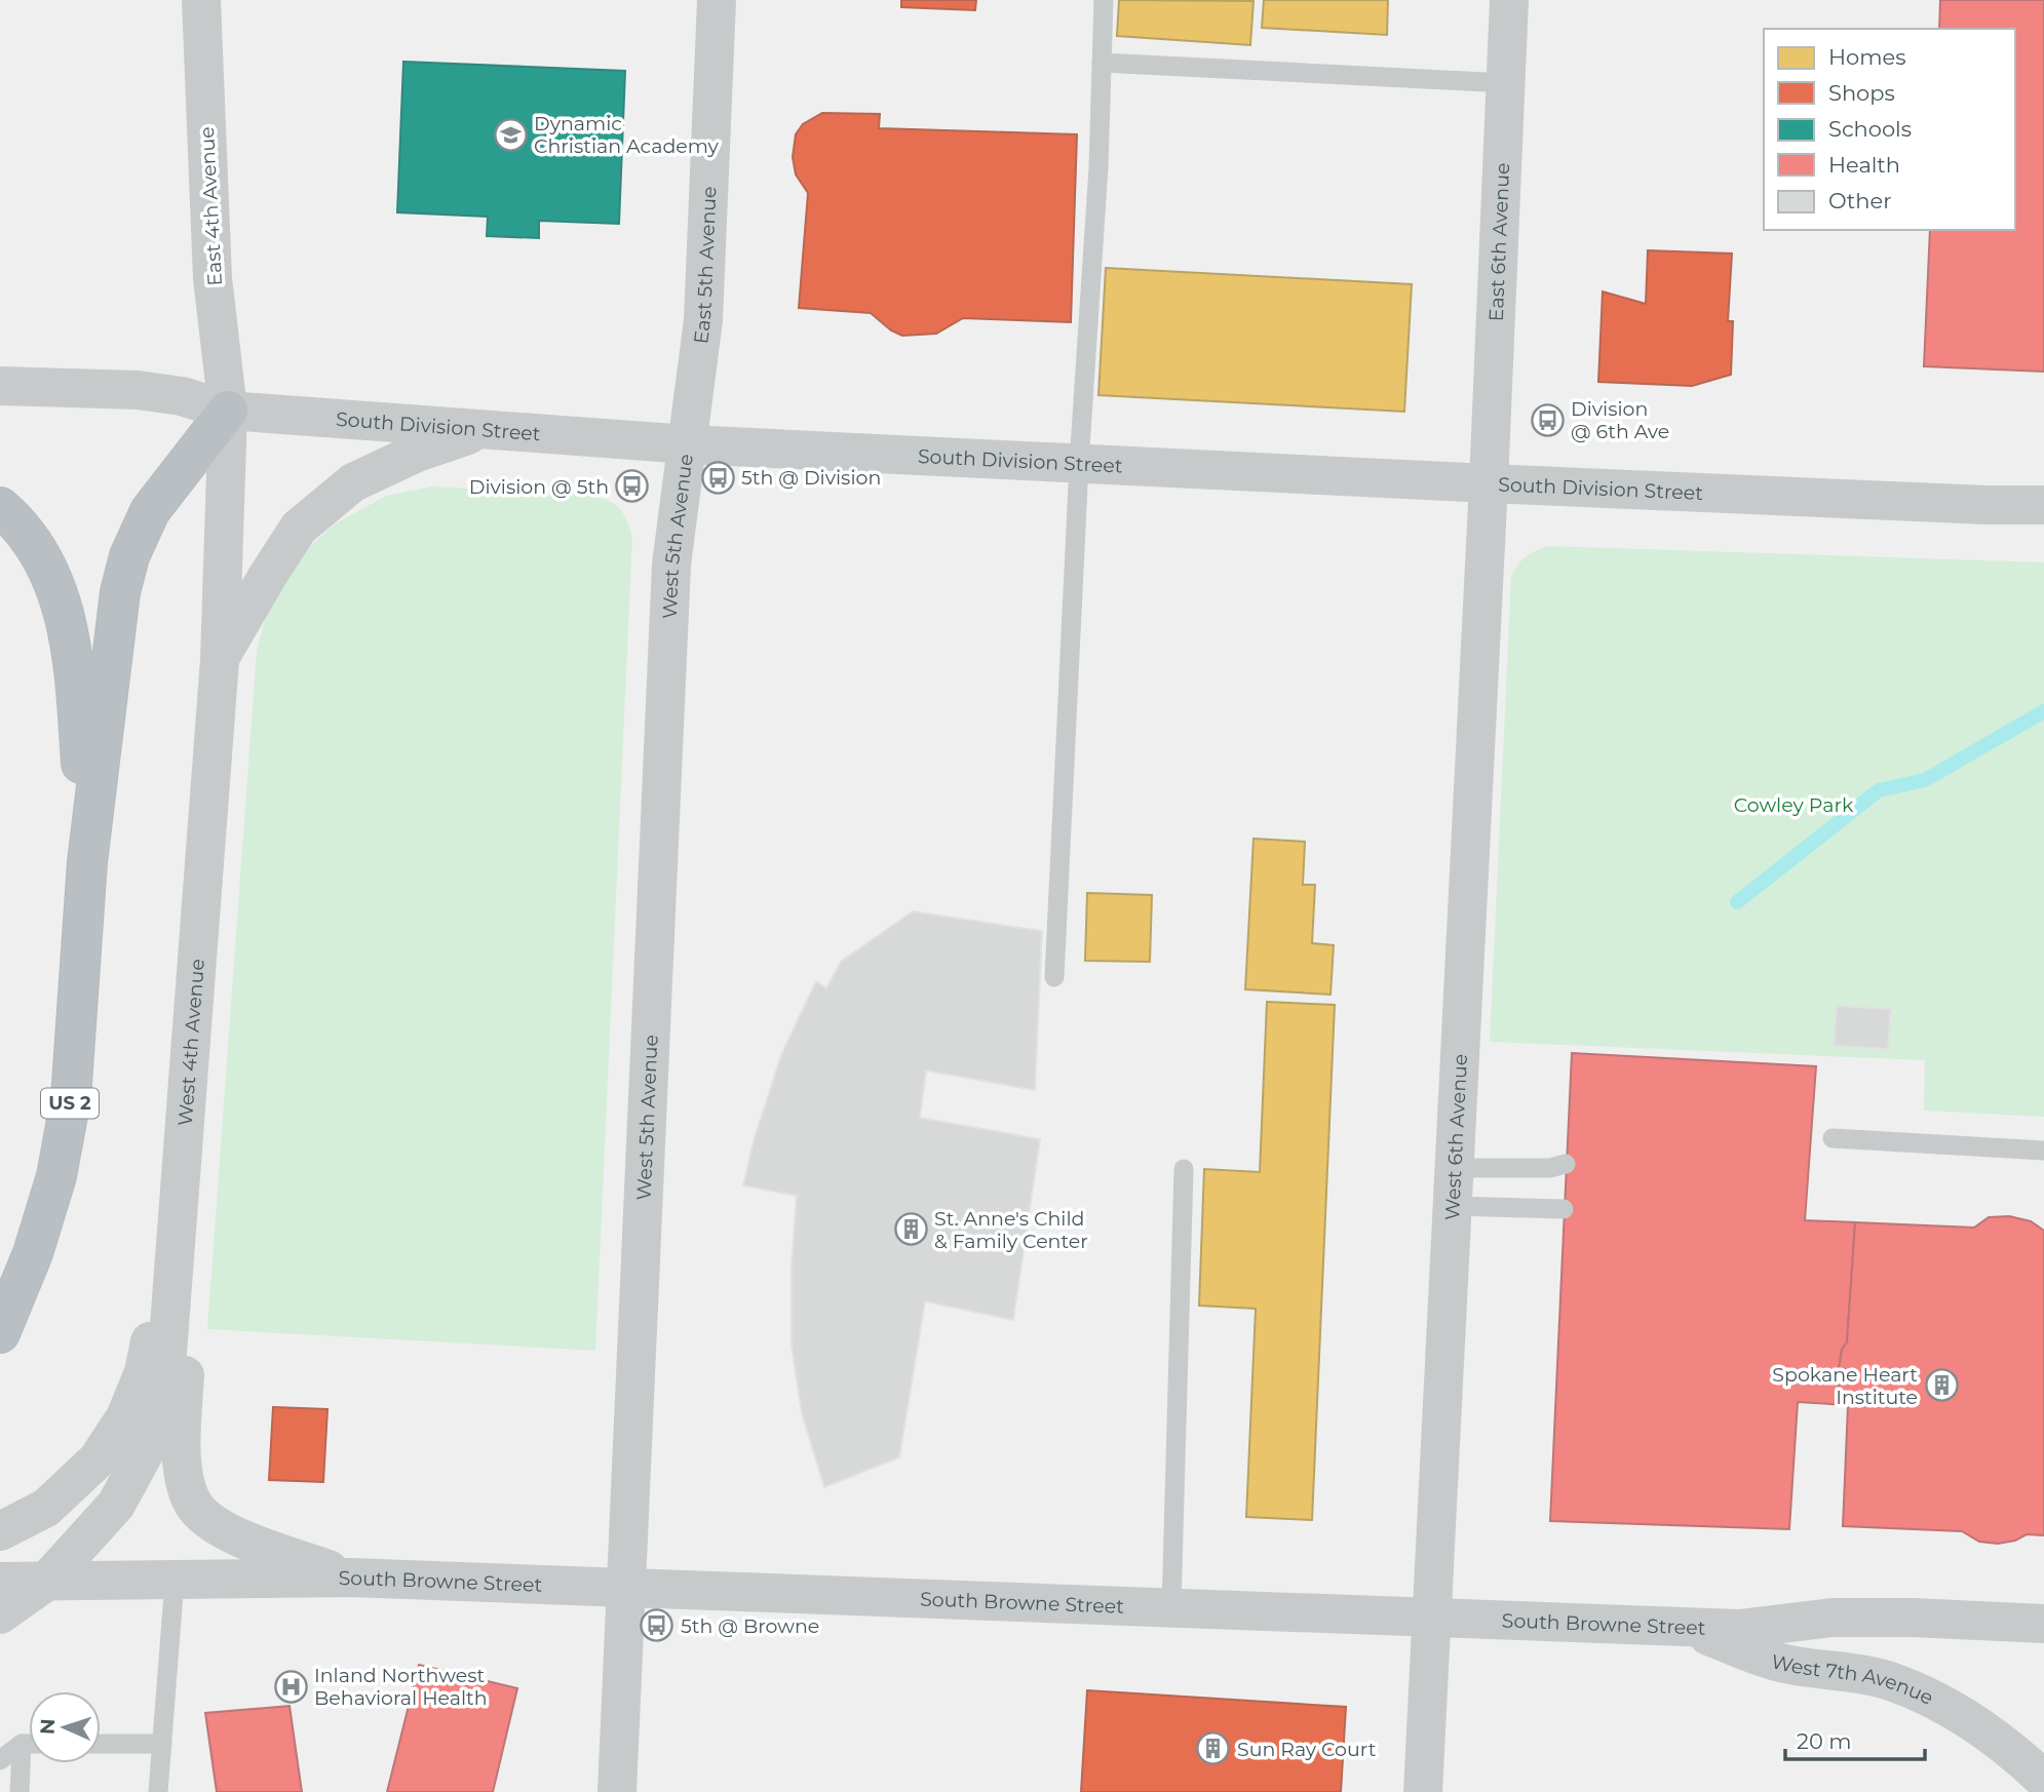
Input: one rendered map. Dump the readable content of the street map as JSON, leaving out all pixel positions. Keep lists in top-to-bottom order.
{
  "streets": {
    "highway": ["US 2"],
    "street": [
      "East 4th Avenue",
      "East 6th Avenue",
      "East 5th Avenue",
      "South Division Street",
      "West 5th Avenue",
      "West 4th Avenue",
      "West 6th Avenue",
      "South Browne Street",
      "West 7th Avenue"
    ]
  },
  "crossings": [
    ["East 4th Avenue", "South Division Street"],
    ["East 4th Avenue", "West 4th Avenue"],
    ["East 6th Avenue", "South Division Street"],
    ["East 6th Avenue", "West 6th Avenue"],
    ["East 5th Avenue", "South Division Street"],
    ["East 5th Avenue", "West 5th Avenue"],
    ["South Division Street", "West 5th Avenue"],
    ["South Division Street", "West 4th Avenue"],
    ["South Division Street", "West 6th Avenue"],
    ["West 5th Avenue", "South Browne Street"],
    ["West 4th Avenue", "South Browne Street"],
    ["West 6th Avenue", "South Browne Street"],
    ["South Browne Street", "West 7th Avenue"]
  ],
  "parks": ["Cowley Park"],
  "places": {
    "school or university": ["Dynamic Christian Academy"],
    "bus stop": [
      "Division @ 6th Ave",
      "5th @ Division",
      "Division @ 5th",
      "5th @ Browne"
    ],
    "building": ["St. Anne's Child & Family Center", "Spokane Heart Institute", "Sun Ray Court"],
    "hospital": ["Inland Northwest Behavioral Health"]
  },
  "legend": [
    "Homes",
    "Shops",
    "Schools",
    "Health",
    "Other"
  ],
  "scale_bar": "20 m",
  "north": "left"
}
